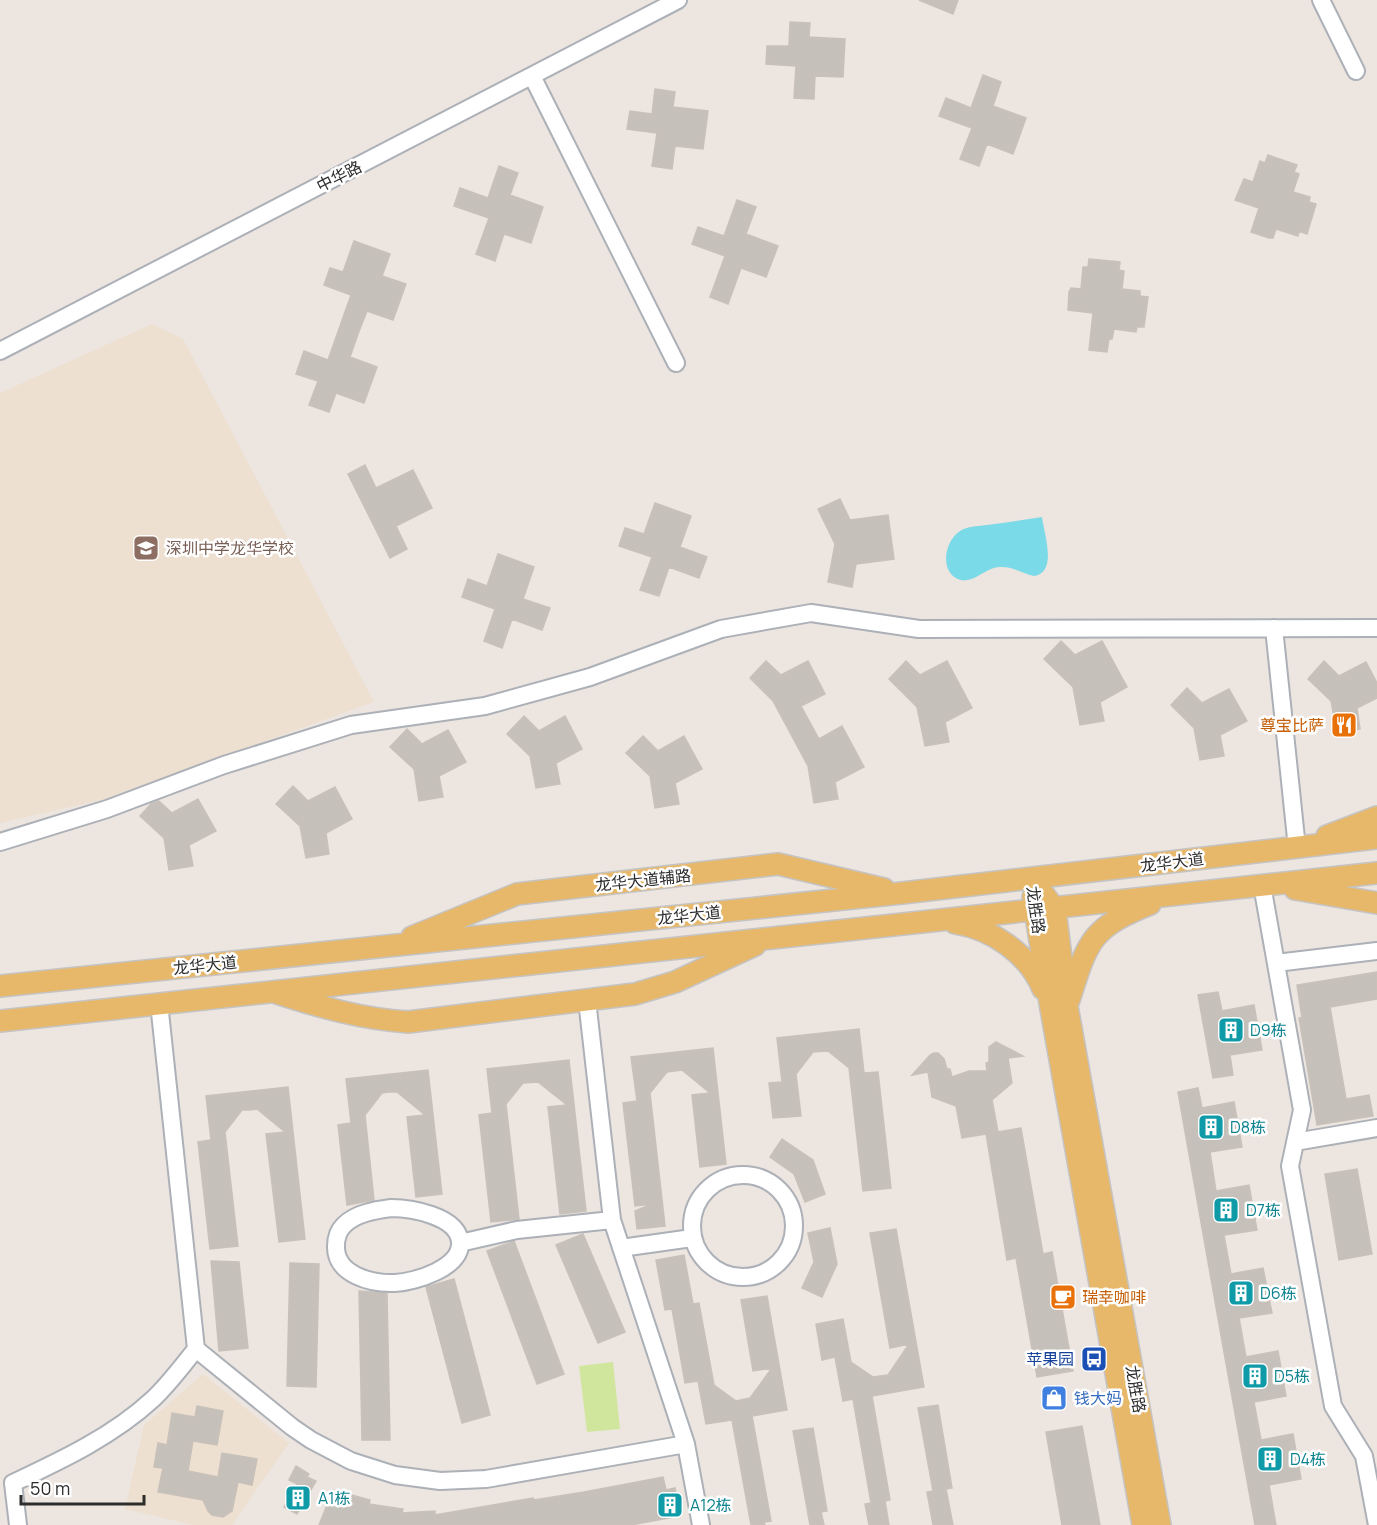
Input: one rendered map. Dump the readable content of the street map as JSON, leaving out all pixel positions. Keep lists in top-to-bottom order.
{
  "streets": {
    "main road": ["龙华大道", "龙华大道辅路", "龙胜路"],
    "street": ["中华路"]
  },
  "crossings": [
    ["龙华大道", "龙华大道辅路"],
    ["龙华大道", "龙胜路"]
  ],
  "places": {
    "school or university": ["深圳中学龙华学校"],
    "restaurant": ["尊宝比萨"],
    "building": [
      "D9栋",
      "D8栋",
      "D7栋",
      "D6栋",
      "D5栋",
      "D4栋",
      "A1栋",
      "A12栋"
    ],
    "cafe": ["瑞幸咖啡"],
    "bus stop": ["苹果园"],
    "shop": ["钱大妈"]
  },
  "scale_bar": "50 m"
}
